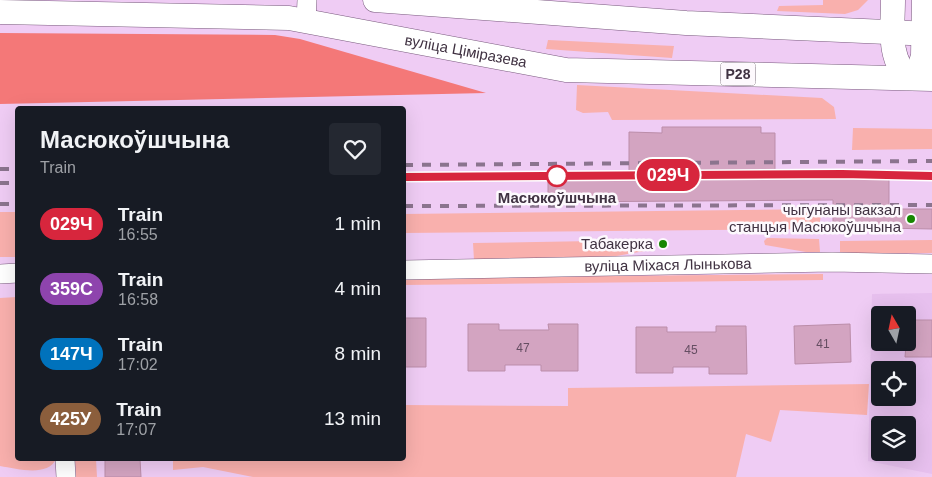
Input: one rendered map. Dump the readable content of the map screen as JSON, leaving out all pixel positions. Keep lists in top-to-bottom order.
{
  "streets": {
    "main road": ["вуліца Ціміразева", "Р28"],
    "street": ["вуліца Міхася Лынькова"]
  },
  "places": ["Масюкоўшчына", "чыгунаны вакзал станцыя Масюкоўшчына", "Табакерка"],
  "house_numbers": ["41", "47", "45"],
  "north": "top",
  "page": {
    "on_map": "029Ч",
    "heading": ["Масюкоўшчына", "Train"],
    "list": [
      {
        "mark": "029Ч",
        "name": "Train",
        "note": "16:55",
        "value": "1 min"
      },
      {
        "mark": "359С",
        "name": "Train",
        "note": "16:58",
        "value": "4 min"
      },
      {
        "mark": "147Ч",
        "name": "Train",
        "note": "17:02",
        "value": "8 min"
      },
      {
        "mark": "425У",
        "name": "Train",
        "note": "17:07",
        "value": "13 min"
      }
    ]
  }
}
